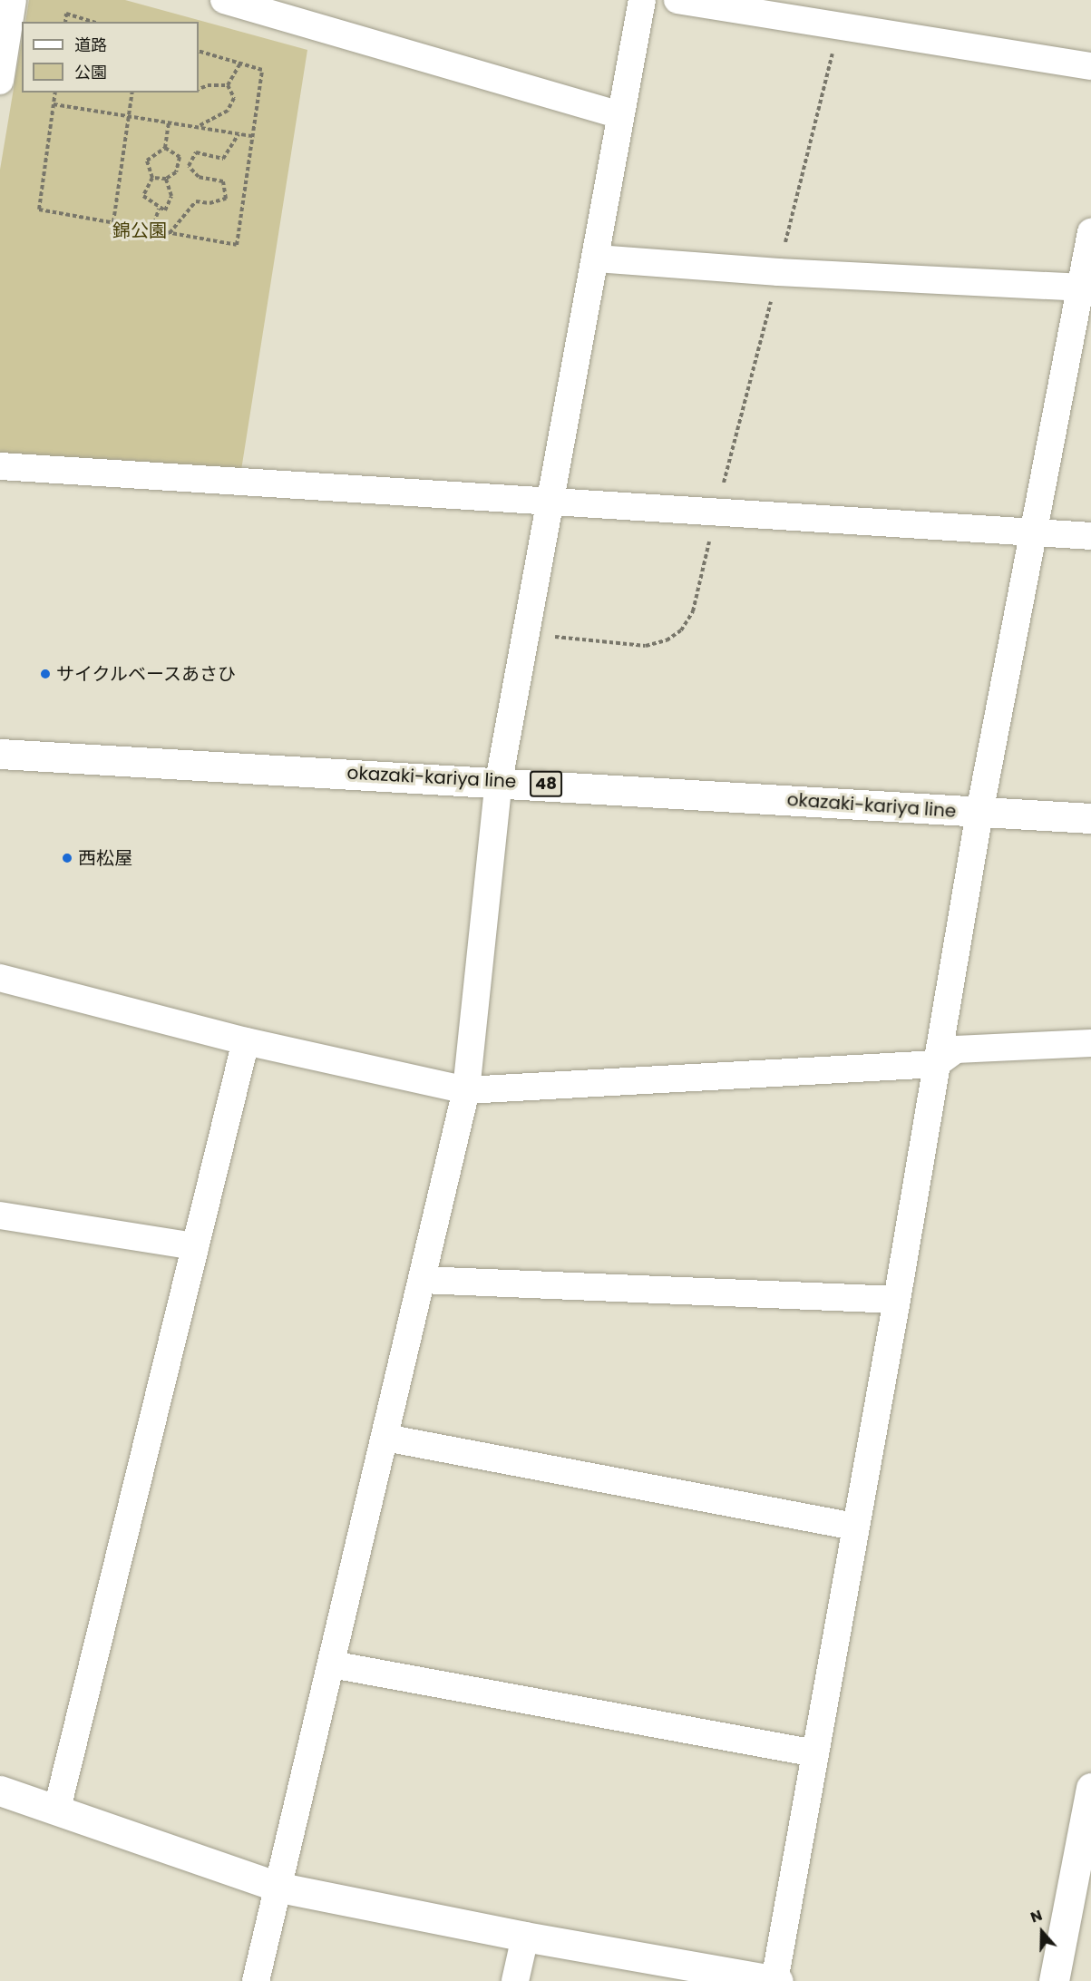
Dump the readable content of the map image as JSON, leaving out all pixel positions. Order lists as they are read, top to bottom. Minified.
{"streets":{"main road":["okazaki-kariya line","48"]},"parks":["錦公園"],"places":["サイクルベースあさひ","西松屋"],"legend":["道路","公園"],"north":"top"}
